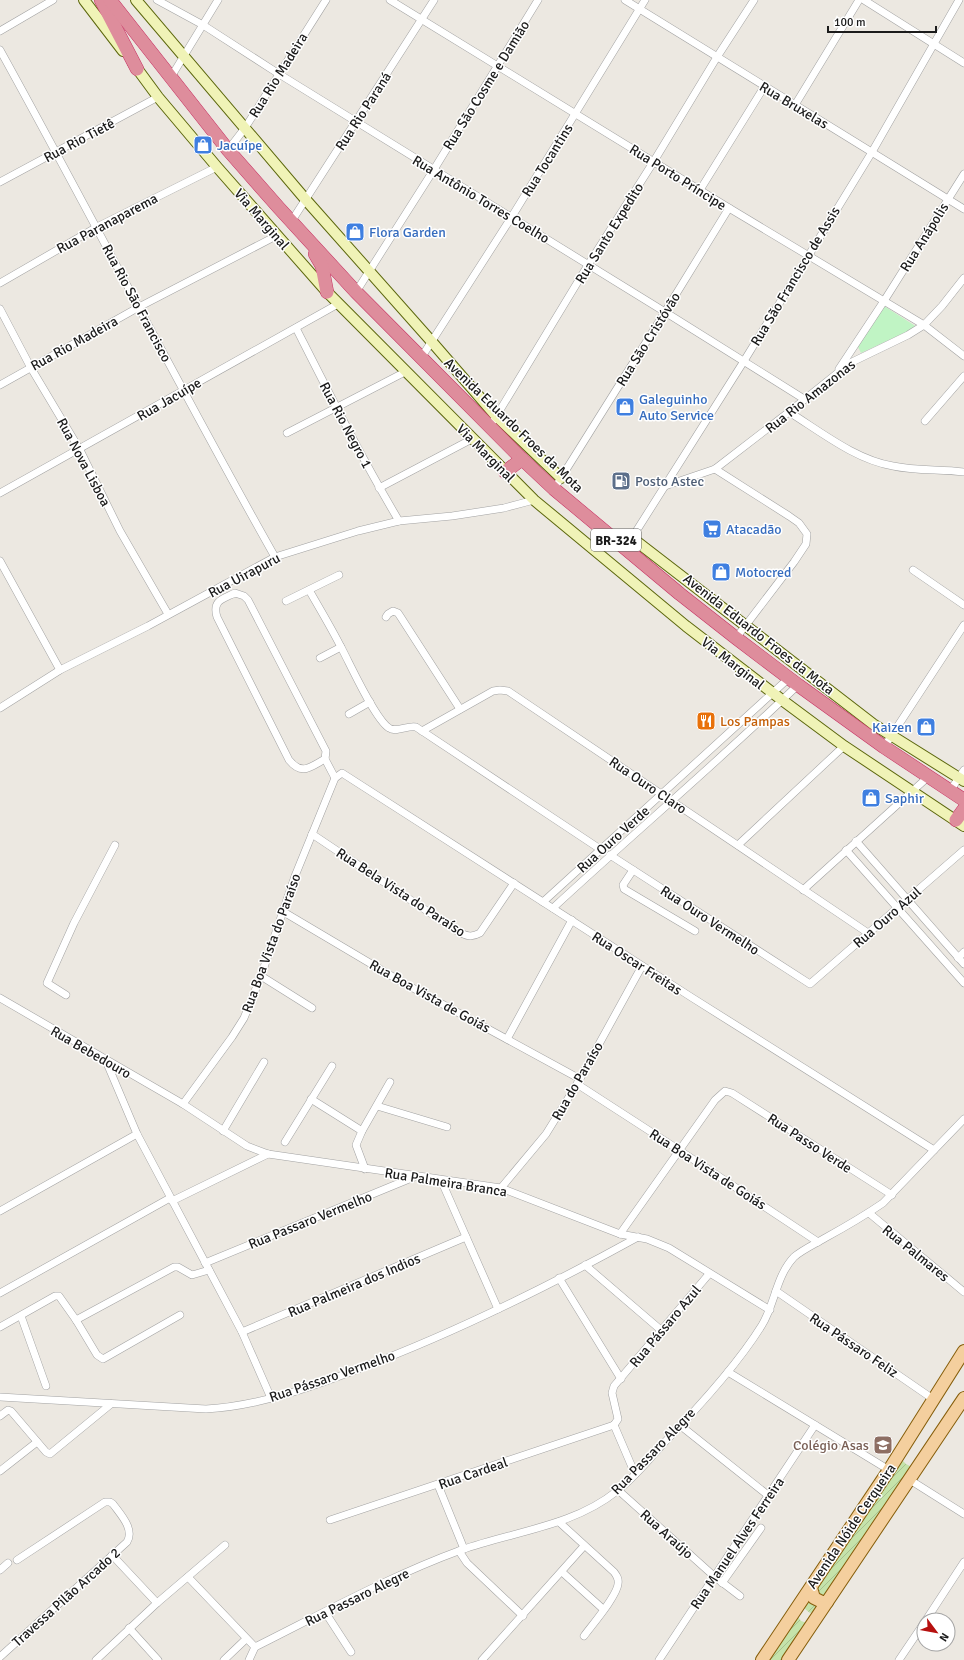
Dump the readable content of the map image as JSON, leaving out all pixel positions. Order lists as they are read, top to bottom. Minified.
{"streets":{"highway":["Avenida Eduardo Froes da Mota","BR-324"],"main road":["Avenida Nóide Cerqueira"],"street":["Rua Rio Madeira","Rua São Cosme e Damião","Rua Bruxelas","Rua Rio Paraná","Rua Rio Tietê","Rua Tocantins","Rua Porto Príncipe","Rua Antônio Torres Coelho","Via Marginal","Rua Paranaparema","Rua Santo Expedito","Rua Anápolis","Rua São Francisco de Assis","Rua Rio São Francisco","Rua São Cristóvão","Rua Rio Amazonas","Rua Jacuípe","Rua Rio Negro 1","Rua Nova Lisboa","Rua Uirapuru","Rua Ouro Claro","Rua Ouro Verde","Rua Bela Vista do Paraíso","Rua Ouro Azul","Rua Ouro Vermelho","Rua Boa Vista do Paraíso","Rua Oscar Freitas","Rua Boa Vista de Goiás","Rua Bebedouro","Rua do Paraíso","Rua Passo Verde","Rua Palmeira Branca","Rua Passaro Vermelho","Rua Palmares","Rua Palmeira dos Indios","Rua Pássaro Azul","Rua Pássaro Feliz","Rua Pássaro Vermelho","Rua Passaro Alegre","Rua Cardeal","Rua Araújo","Rua Manuel Alves Ferreira","Travessa Pilão Arcado 2"]},"crossings":[["Rua Rio Madeira","Rua Antônio Torres Coelho"],["Rua Rio Madeira","Via Marginal"],["Rua Rio Madeira","Rua Rio São Francisco"],["Rua Rio Madeira","Avenida Eduardo Froes da Mota"],["Rua Rio Madeira","Rua Nova Lisboa"],["Rua São Cosme e Damião","Rua Porto Príncipe"],["Rua São Cosme e Damião","Rua Antônio Torres Coelho"],["Rua São Cosme e Damião","Avenida Eduardo Froes da Mota"],["Rua Bruxelas","Rua Tocantins"],["Rua Bruxelas","Rua Santo Expedito"],["Rua Bruxelas","Rua Anápolis"],["Rua Bruxelas","Rua São Francisco de Assis"],["Rua Rio Paraná","Rua Porto Príncipe"],["Rua Rio Paraná","Rua Antônio Torres Coelho"],["Rua Rio Paraná","Avenida Eduardo Froes da Mota"],["Rua Rio Tietê","Via Marginal"],["Rua Rio Tietê","Rua Rio São Francisco"],["Rua Tocantins","Rua Porto Príncipe"],["Rua Tocantins","Rua Antônio Torres Coelho"],["Rua Tocantins","Avenida Eduardo Froes da Mota"],["Rua Porto Príncipe","Rua Santo Expedito"],["Rua Porto Príncipe","Rua Anápolis"],["Rua Porto Príncipe","Rua São Francisco de Assis"],["Rua Porto Príncipe","Rua São Cristóvão"],["Rua Porto Príncipe","Rua Rio Amazonas"],["Rua Antônio Torres Coelho","Rua Santo Expedito"],["Rua Antônio Torres Coelho","Rua São Francisco de Assis"],["Rua Antônio Torres Coelho","Rua São Cristóvão"],["Rua Antônio Torres Coelho","Rua Rio Amazonas"],["Via Marginal","Rua Paranaparema"],["Via Marginal","Rua Jacuípe"],["Via Marginal","Rua Uirapuru"],["Via Marginal","Rua Ouro Verde"],["Rua Paranaparema","Rua Rio São Francisco"],["Rua Santo Expedito","Avenida Eduardo Froes da Mota"],["Rua Anápolis","Rua Rio Amazonas"],["Rua São Francisco de Assis","Rua Rio Amazonas"],["Rua São Francisco de Assis","Avenida Eduardo Froes da Mota"],["Rua Rio São Francisco","Rua Jacuípe"],["Rua Rio São Francisco","Rua Uirapuru"],["Rua São Cristóvão","Avenida Eduardo Froes da Mota"],["Rua Jacuípe","Rua Rio Negro 1"],["Rua Jacuípe","Rua Nova Lisboa"],["Rua Rio Negro 1","Rua Uirapuru"],["Avenida Eduardo Froes da Mota","Rua Ouro Verde"],["Rua Nova Lisboa","Rua Uirapuru"],["Rua Ouro Claro","Rua Ouro Verde"],["Rua Ouro Claro","Rua Ouro Azul"],["Rua Ouro Verde","Rua Ouro Vermelho"],["Rua Ouro Verde","Rua Oscar Freitas"],["Rua Bela Vista do Paraíso","Rua Boa Vista do Paraíso"],["Rua Bela Vista do Paraíso","Rua Oscar Freitas"],["Rua Ouro Azul","Rua Ouro Vermelho"],["Rua Boa Vista do Paraíso","Rua Oscar Freitas"],["Rua Boa Vista do Paraíso","Rua Boa Vista de Goiás"],["Rua Boa Vista do Paraíso","Rua Bebedouro"],["Rua Boa Vista do Paraíso","Rua Palmeira Branca"],["Rua Oscar Freitas","Rua do Paraíso"],["Rua Oscar Freitas","Rua Passaro Alegre"],["Rua Boa Vista de Goiás","Rua do Paraíso"],["Rua Boa Vista de Goiás","Rua Passo Verde"],["Rua Boa Vista de Goiás","Rua Passaro Alegre"],["Rua Bebedouro","Rua Palmeira Branca"],["Rua do Paraíso","Rua Palmeira Branca"],["Rua Passo Verde","Rua Passaro Alegre"],["Rua Palmeira Branca","Rua Passaro Vermelho"],["Rua Palmeira Branca","Rua Pássaro Azul"],["Rua Palmeira Branca","Rua Pássaro Vermelho"],["Rua Palmeira Branca","Rua Passaro Alegre"],["Rua Palmares","Rua Passaro Alegre"],["Rua Pássaro Azul","Rua Cardeal"],["Rua Pássaro Feliz","Rua Passaro Alegre"],["Rua Pássaro Feliz","Avenida Nóide Cerqueira"],["Rua Passaro Alegre","Rua Araújo"],["Rua Araújo","Rua Manuel Alves Ferreira"]],"places":{"shop":["Jacuípe","Flora Garden","Galeguinho Auto Service","Motocred","Kaizen","Saphir"],"fuel station":["Posto Astec"],"supermarket":["Atacadão"],"restaurant":["Los Pampas"],"school or university":["Colégio Asas"]},"scale_bar":"100 m","north":"bottom right"}
